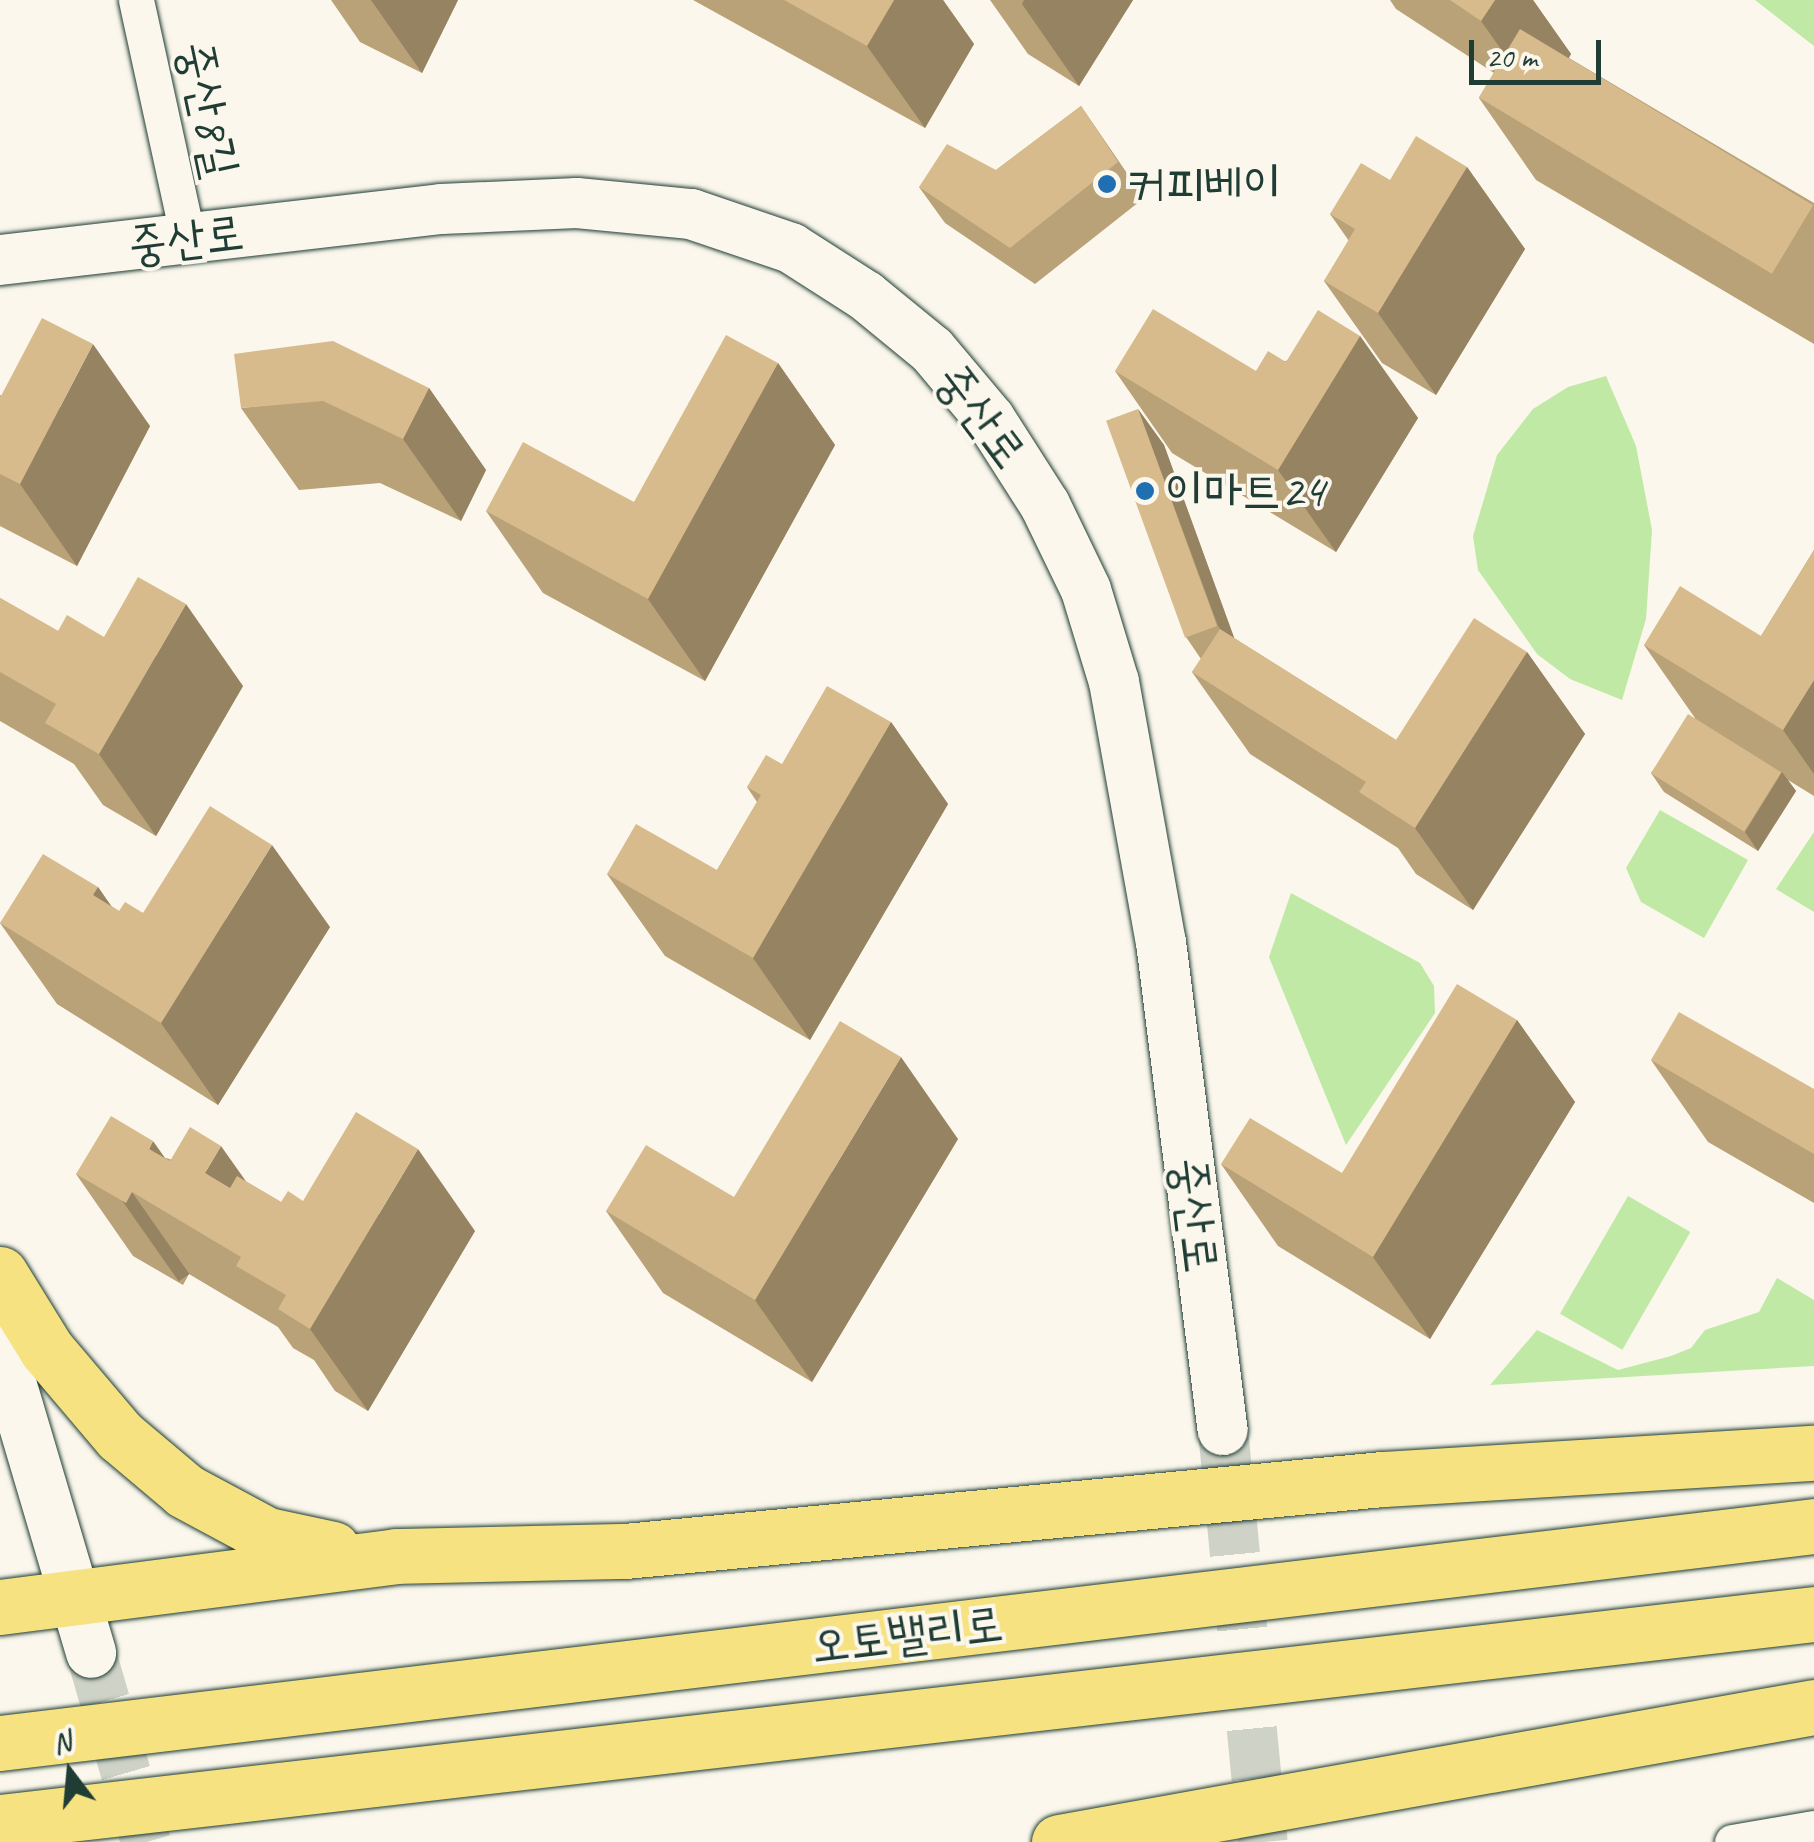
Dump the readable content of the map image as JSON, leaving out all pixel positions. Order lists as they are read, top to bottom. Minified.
{"streets":{"highway":["오토밸리로"],"street":["중산8길","중산로"]},"crossings":[["중산8길","중산로"]],"places":["커피베이","이마트24"],"scale_bar":"20 m","north":"top"}
